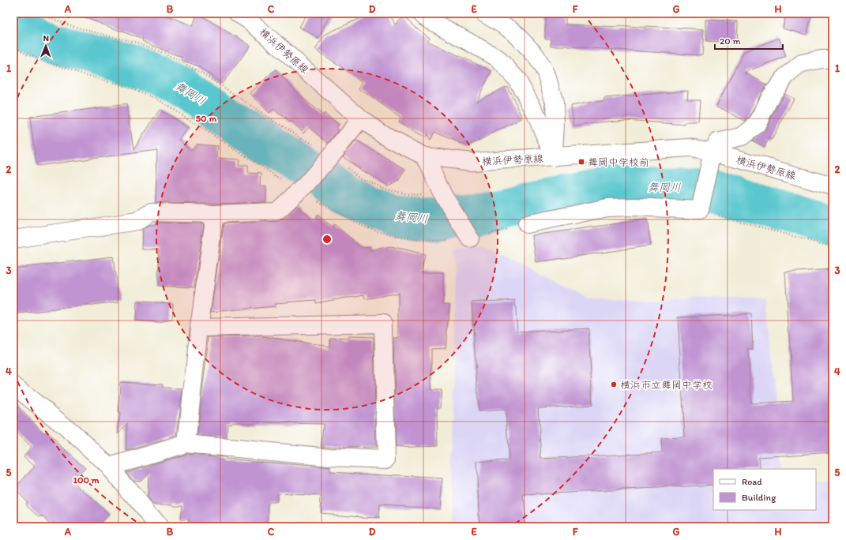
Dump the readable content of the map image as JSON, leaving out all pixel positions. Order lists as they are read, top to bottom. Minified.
{"streets":{"street":["横浜伊勢原線"]},"water":["舞岡川"],"places":{"transit":["舞岡中学校前"],"other":["横浜市立舞岡中学校"]},"legend":["Road","Building"],"scale_bar":"20 m","north":"top","grid":{"columns":["A","B","C","D","E","F","G","H"],"rows":["1","2","3","4","5"]},"rings":["50 m","100 m"]}
